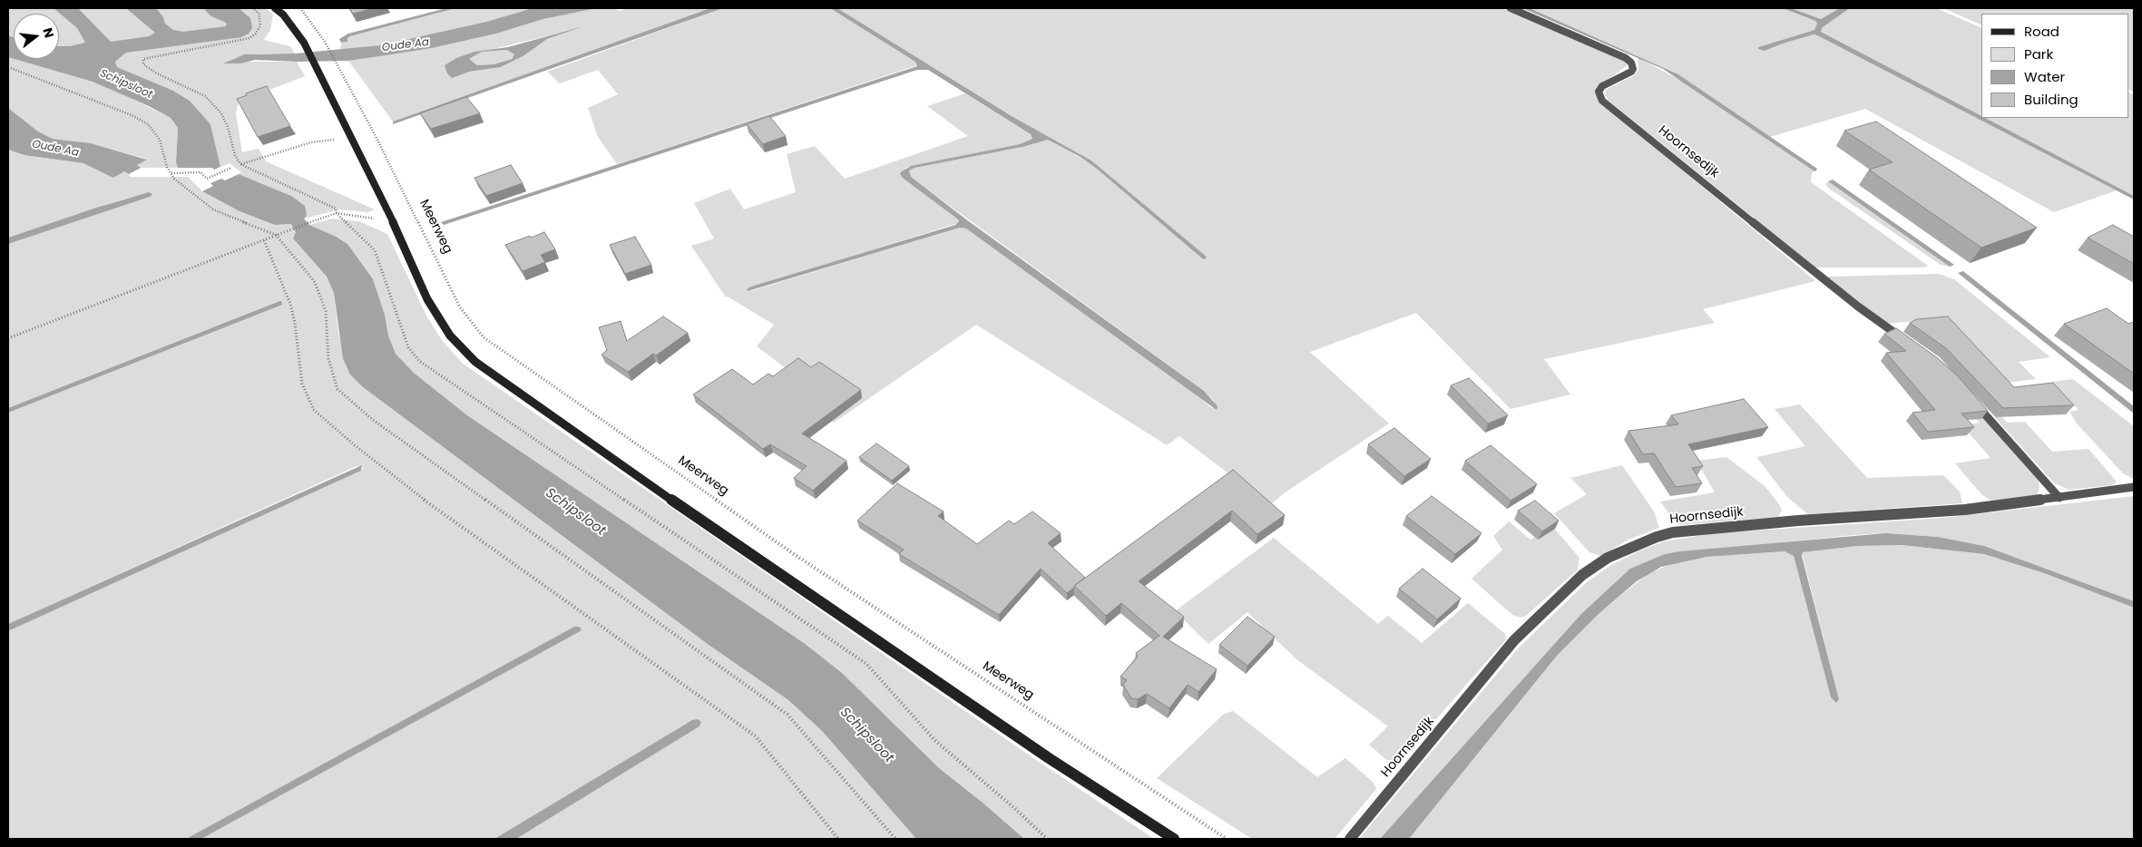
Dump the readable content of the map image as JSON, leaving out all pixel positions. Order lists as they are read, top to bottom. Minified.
{"streets":{"street":["Hoornsedijk"],"path":["Meerweg"]},"water":["Oude Aa","Schipsloot"],"legend":["Road","Park","Water","Building"],"north":"right"}
